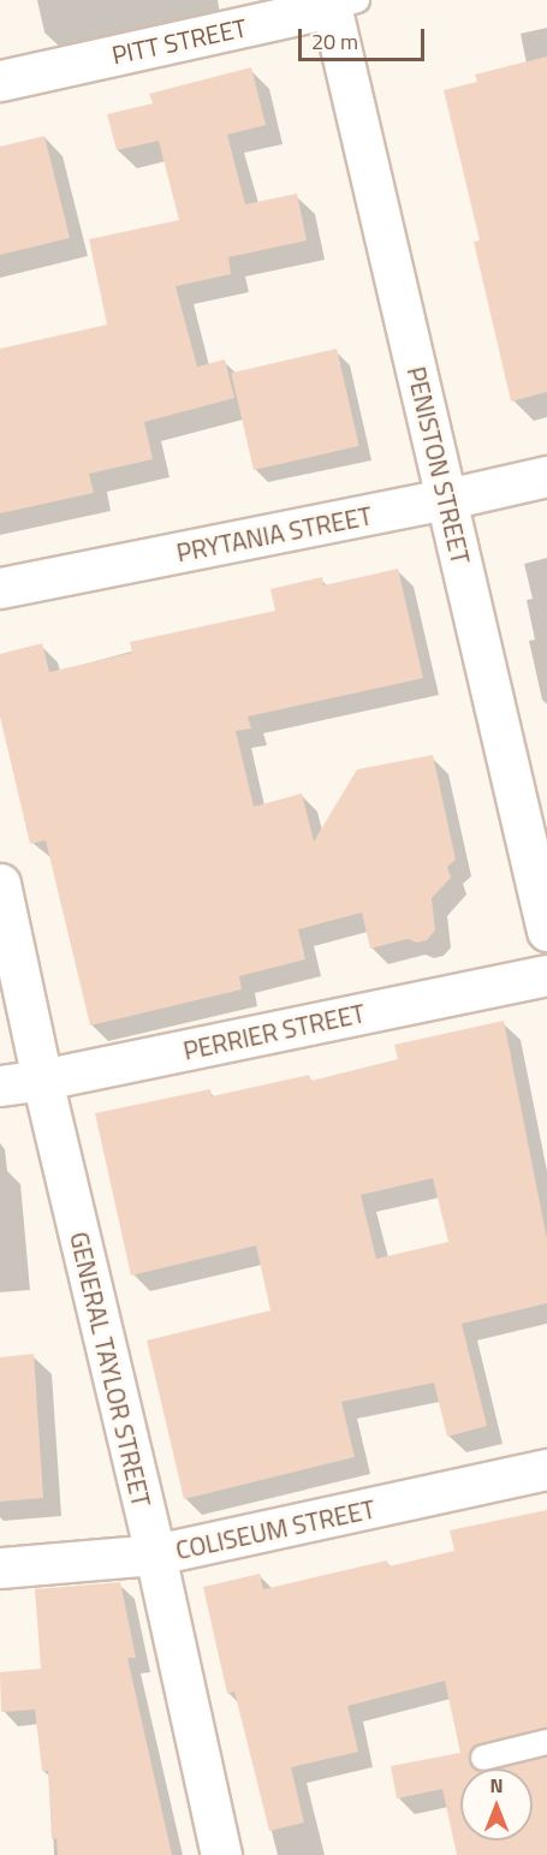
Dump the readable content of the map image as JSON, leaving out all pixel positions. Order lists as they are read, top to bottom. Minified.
{"streets":{"street":["PITT STREET","PENISTON STREET","PRYTANIA STREET","PERRIER STREET","GENERAL TAYLOR STREET","COLISEUM STREET"]},"crossings":[["PITT STREET","PENISTON STREET"],["PENISTON STREET","PRYTANIA STREET"],["PERRIER STREET","GENERAL TAYLOR STREET"],["GENERAL TAYLOR STREET","COLISEUM STREET"]],"scale_bar":"20 m","north":"top"}
